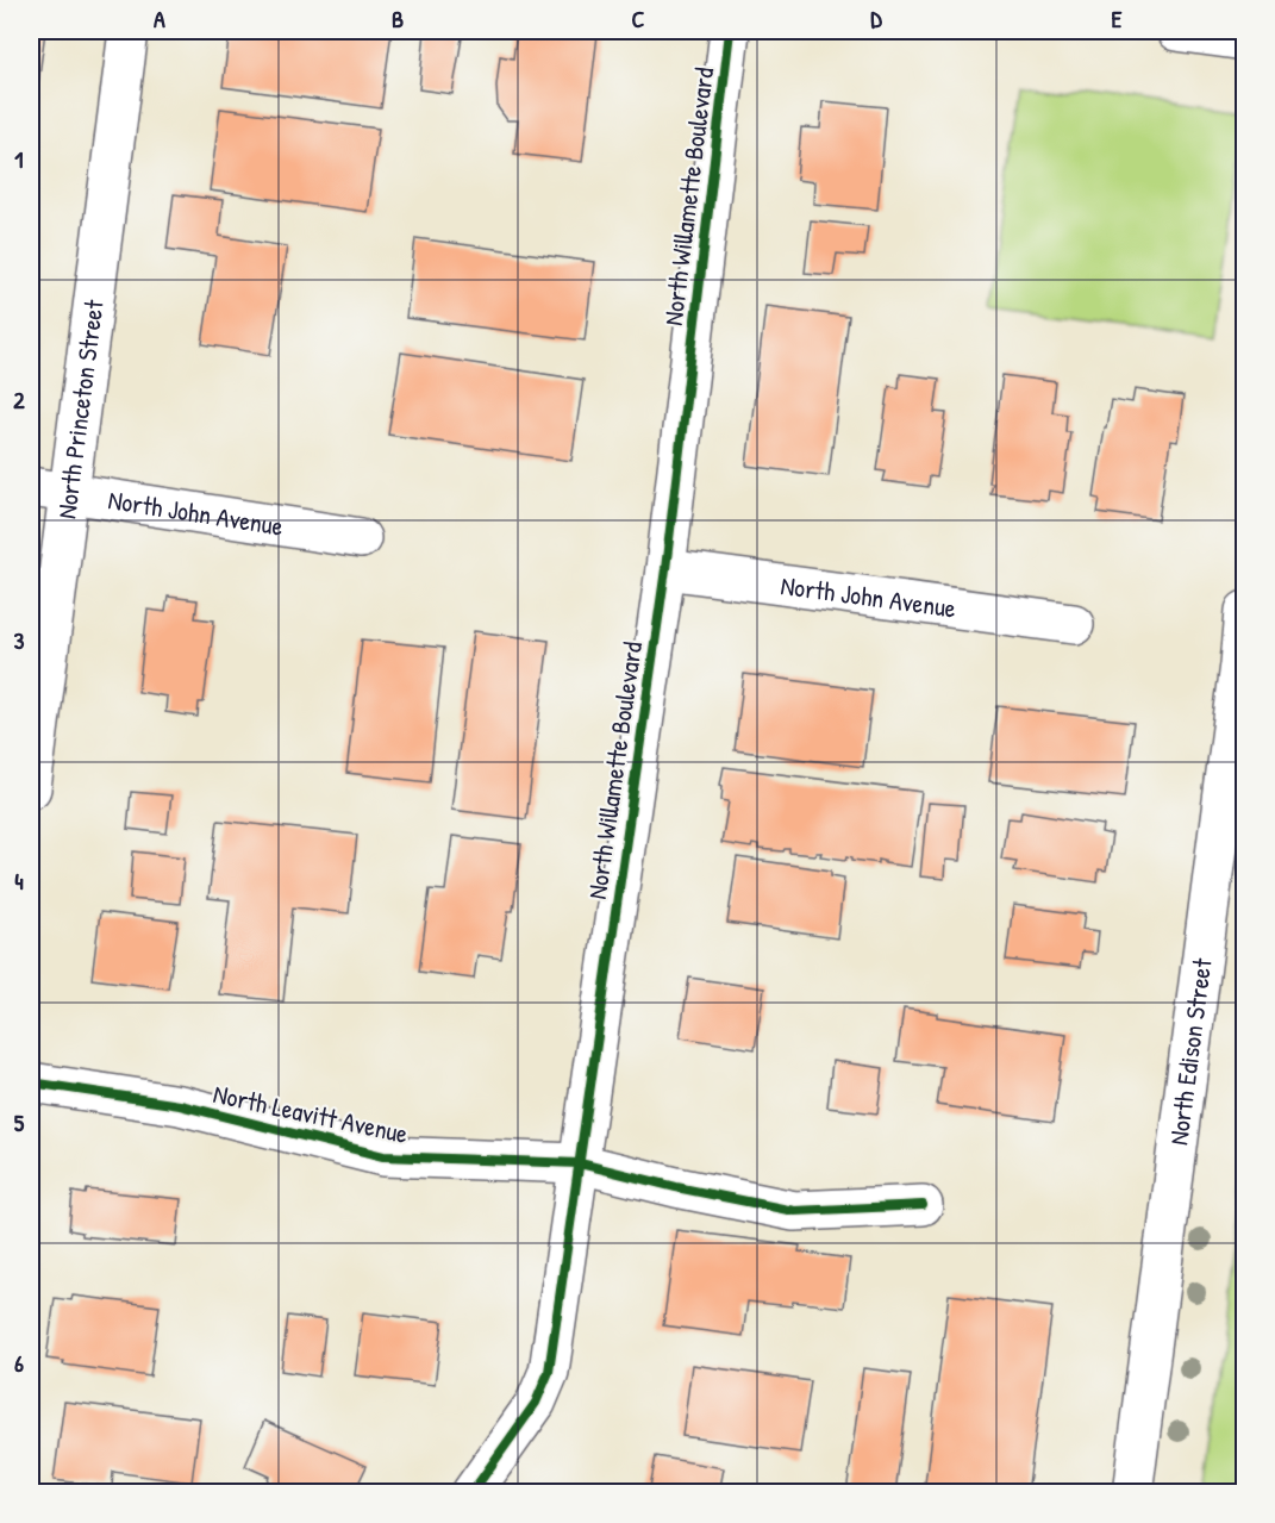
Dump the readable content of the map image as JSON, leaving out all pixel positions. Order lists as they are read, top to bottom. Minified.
{"streets":{"street":["North Willamette Boulevard","North Princeton Street","North John Avenue","North Edison Street","North Leavitt Avenue"]},"crossings":[["North Willamette Boulevard","North John Avenue"],["North Willamette Boulevard","North Leavitt Avenue"],["North Princeton Street","North John Avenue"]],"grid":{"columns":["A","B","C","D","E"],"rows":["1","2","3","4","5","6"]}}
